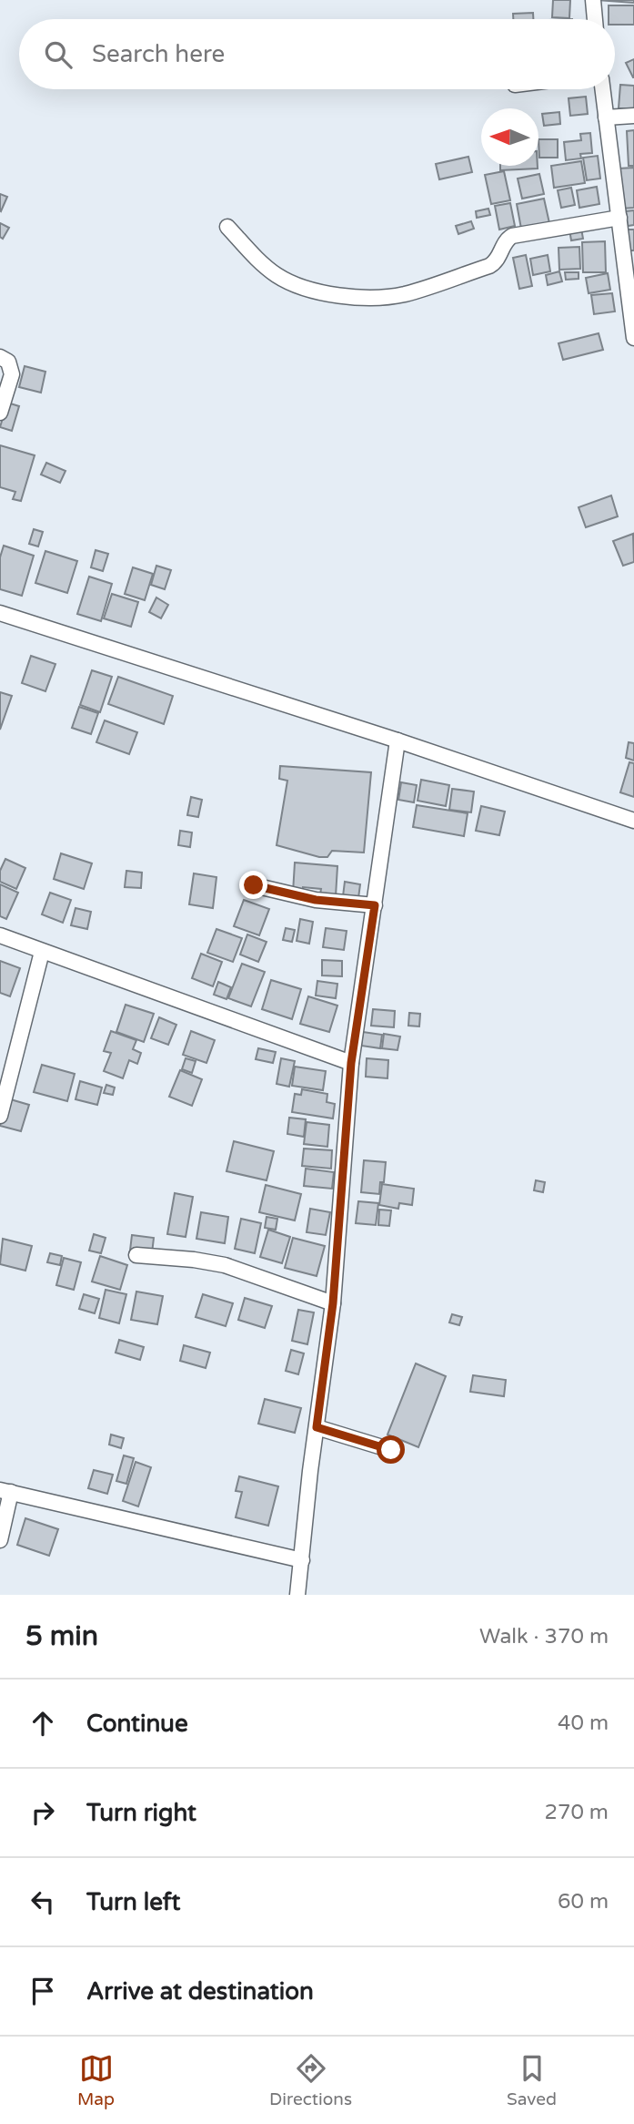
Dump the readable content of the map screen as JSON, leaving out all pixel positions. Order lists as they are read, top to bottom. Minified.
{"north":"left","page":{"search":"Search here","heading":["5 min","Walk · 370 m"],"list":[["Continue","40 m"],["Turn right","270 m"],["Turn left","60 m"],"Arrive at destination"],"nav":["Map","Directions","Saved"]}}
